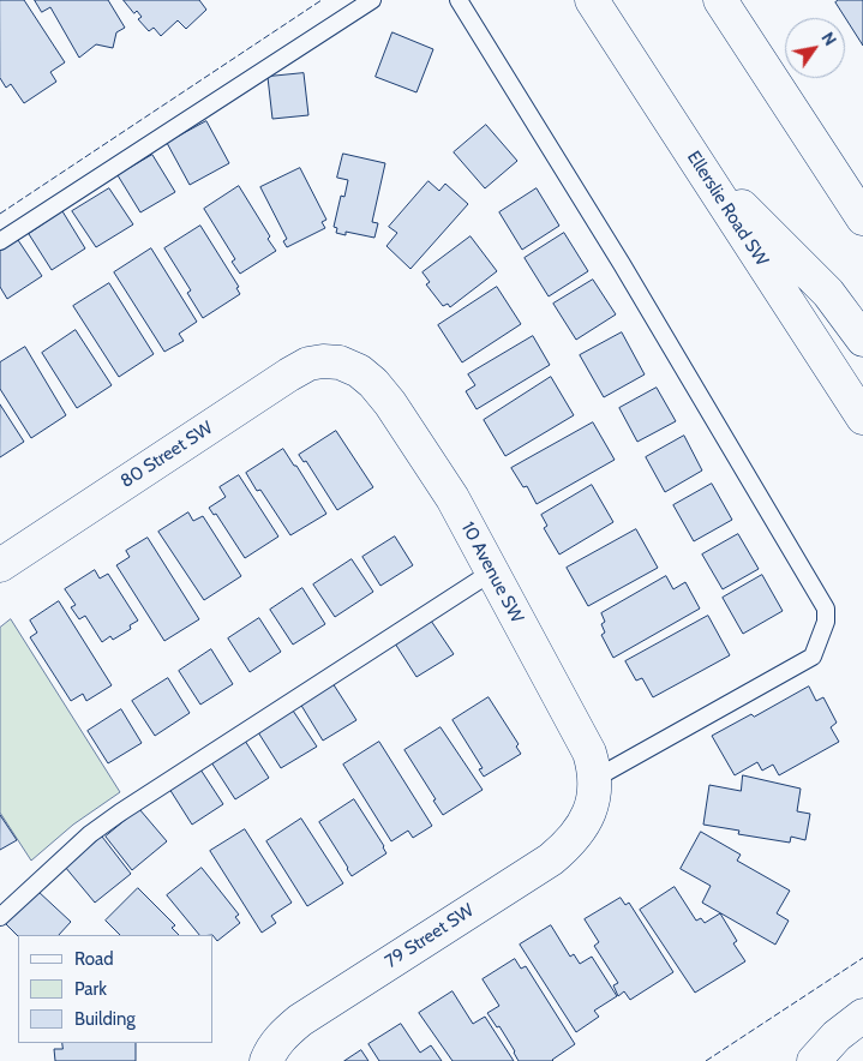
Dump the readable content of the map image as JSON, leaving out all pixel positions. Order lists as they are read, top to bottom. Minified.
{"streets":{"street":["Ellerslie Road SW","80 Street SW","10 Avenue SW","79 Street SW"]},"crossings":[["80 Street SW","10 Avenue SW"],["10 Avenue SW","79 Street SW"]],"legend":["Road","Park","Building"],"north":"top right"}
